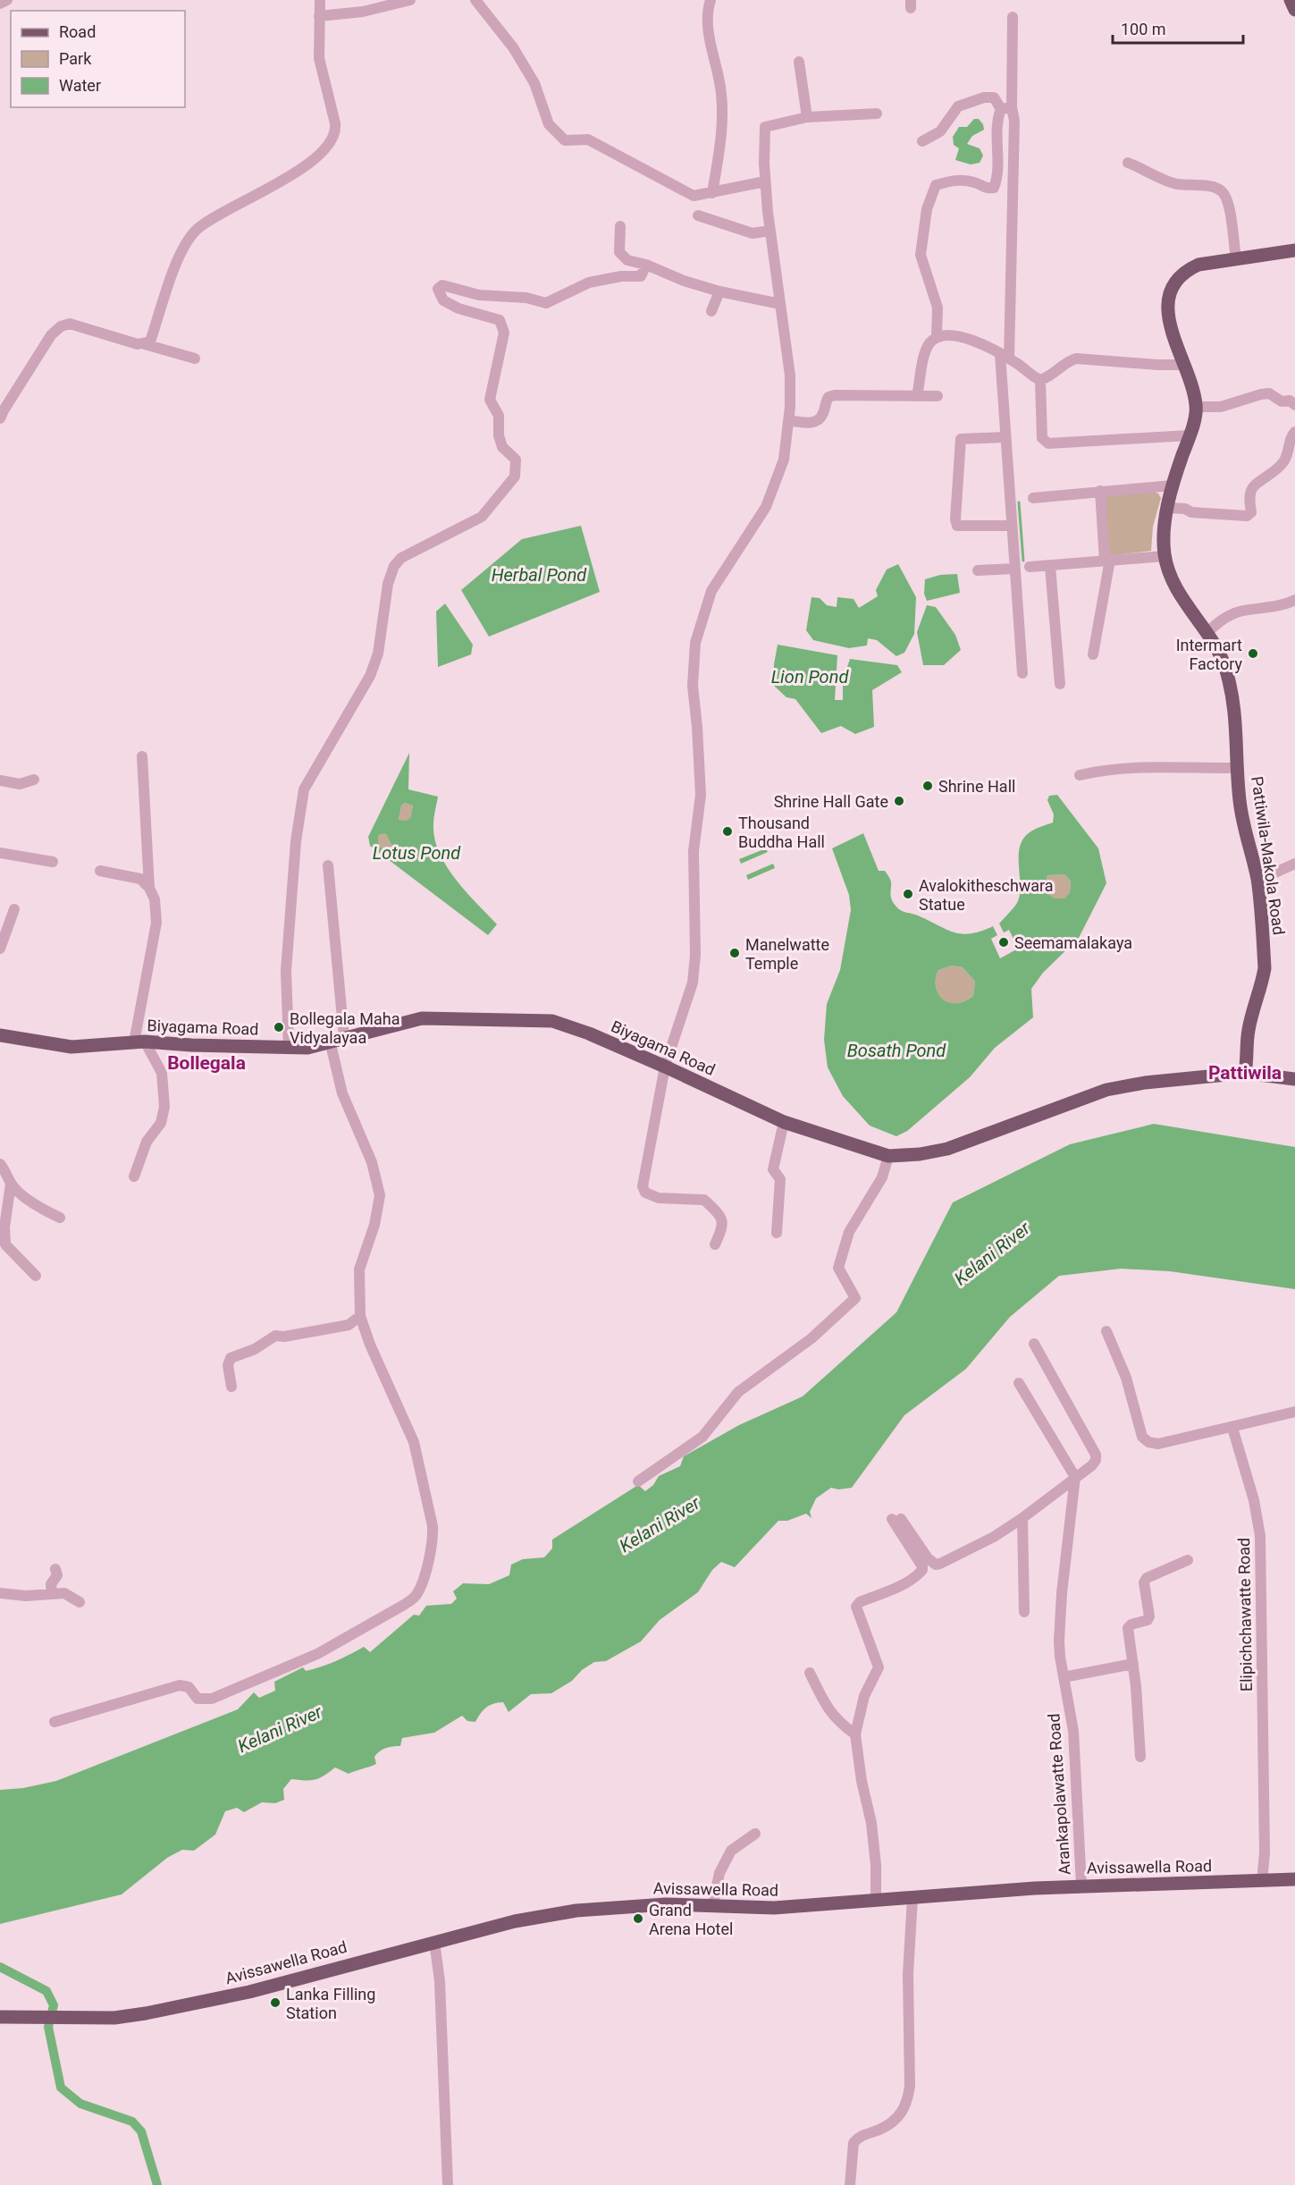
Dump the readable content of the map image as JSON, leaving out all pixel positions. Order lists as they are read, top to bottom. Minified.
{"streets":{"main road":["Pattiwila-Makola Road","Biyagama Road","Avissawella Road"],"street":["Elipichchawatte Road","Arankapolawatte Road"]},"crossings":[["Pattiwila-Makola Road","Biyagama Road"],["Elipichchawatte Road","Avissawella Road"],["Arankapolawatte Road","Avissawella Road"]],"districts":["Bollegala","Pattiwila"],"water":["Herbal Pond","Lion Pond","Lotus Pond","Bosath Pond","Kelani River"],"places":["Intermart Factory","Shrine Hall","Shrine Hall Gate","Thousand Buddha Hall","Avalokitheschwara Statue","Seemamalakaya","Manelwatte Temple","Bollegala Maha Vidyalayaa","Grand Arena Hotel","Lanka Filling Station"],"legend":["Road","Park","Water"],"scale_bar":"100 m"}
